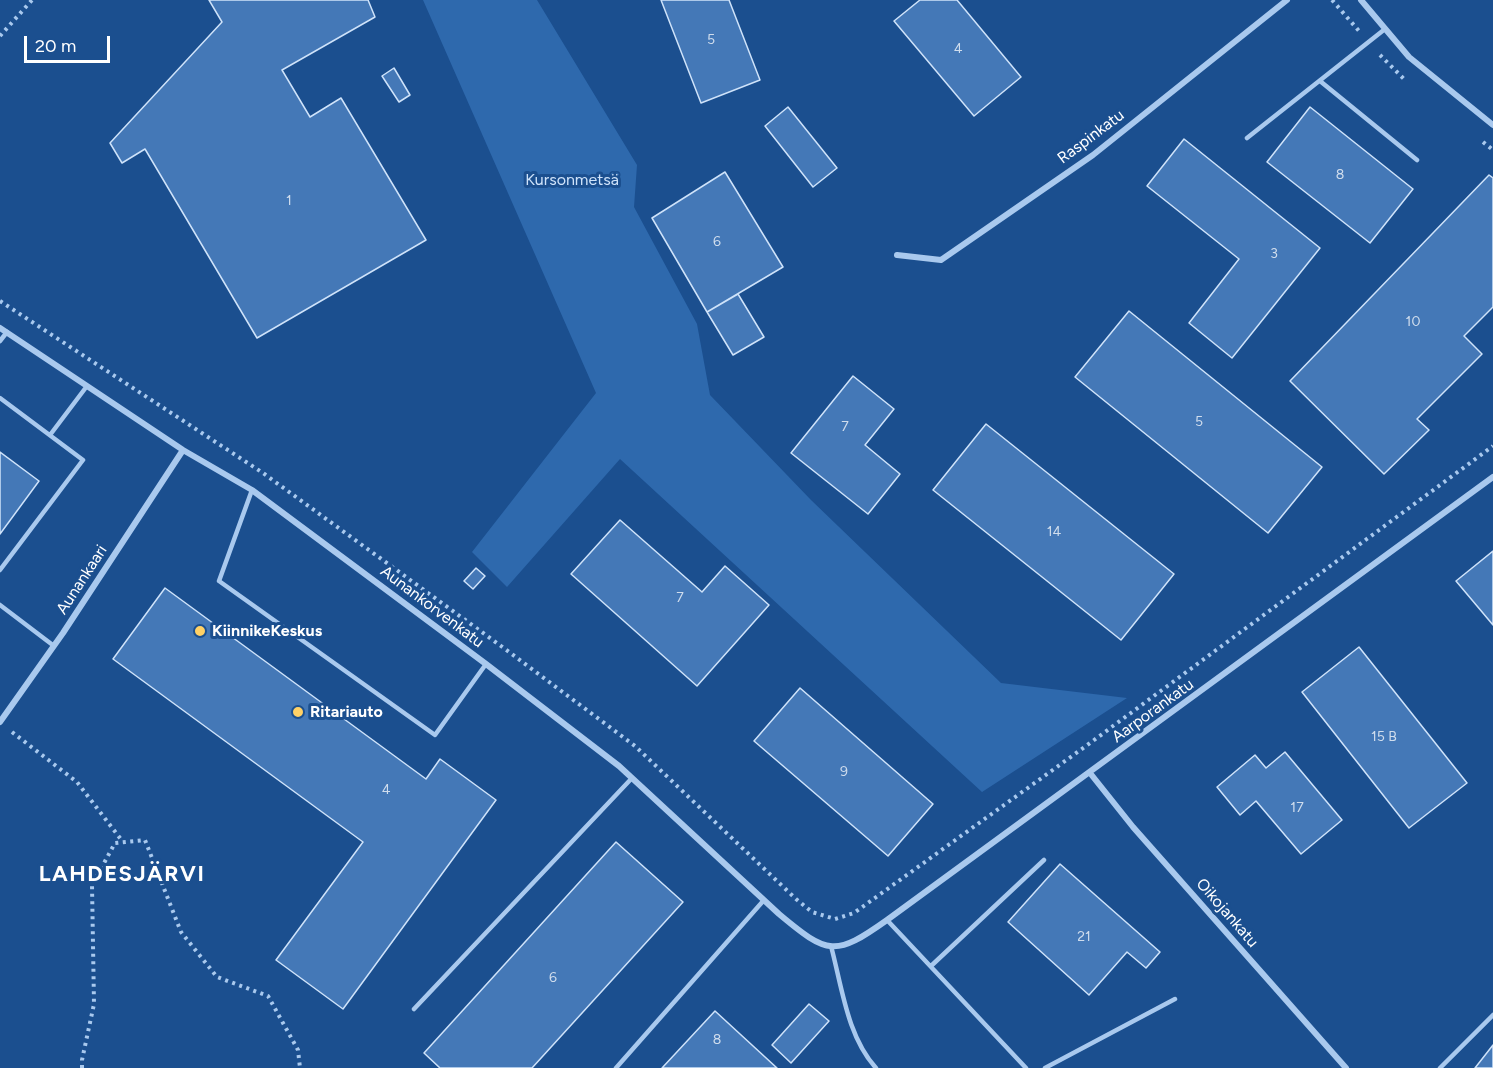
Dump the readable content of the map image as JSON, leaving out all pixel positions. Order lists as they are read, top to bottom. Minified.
{"streets":{"street":["Raspinkatu","Aunankaari","Aunankorvenkatu","Aarporankatu","Oikojankatu"]},"crossings":[["Aunankaari","Aunankorvenkatu"],["Aunankorvenkatu","Aarporankatu"],["Aarporankatu","Oikojankatu"]],"districts":["LAHDESJÄRVI"],"parks":["Kursonmetsä"],"places":["KiinnikeKeskus","Ritariauto"],"house_numbers":["5","4","8","1","6","3","10","5","7","14","7","15 B","9","4","17","21","6","8"],"scale_bar":"20 m"}
